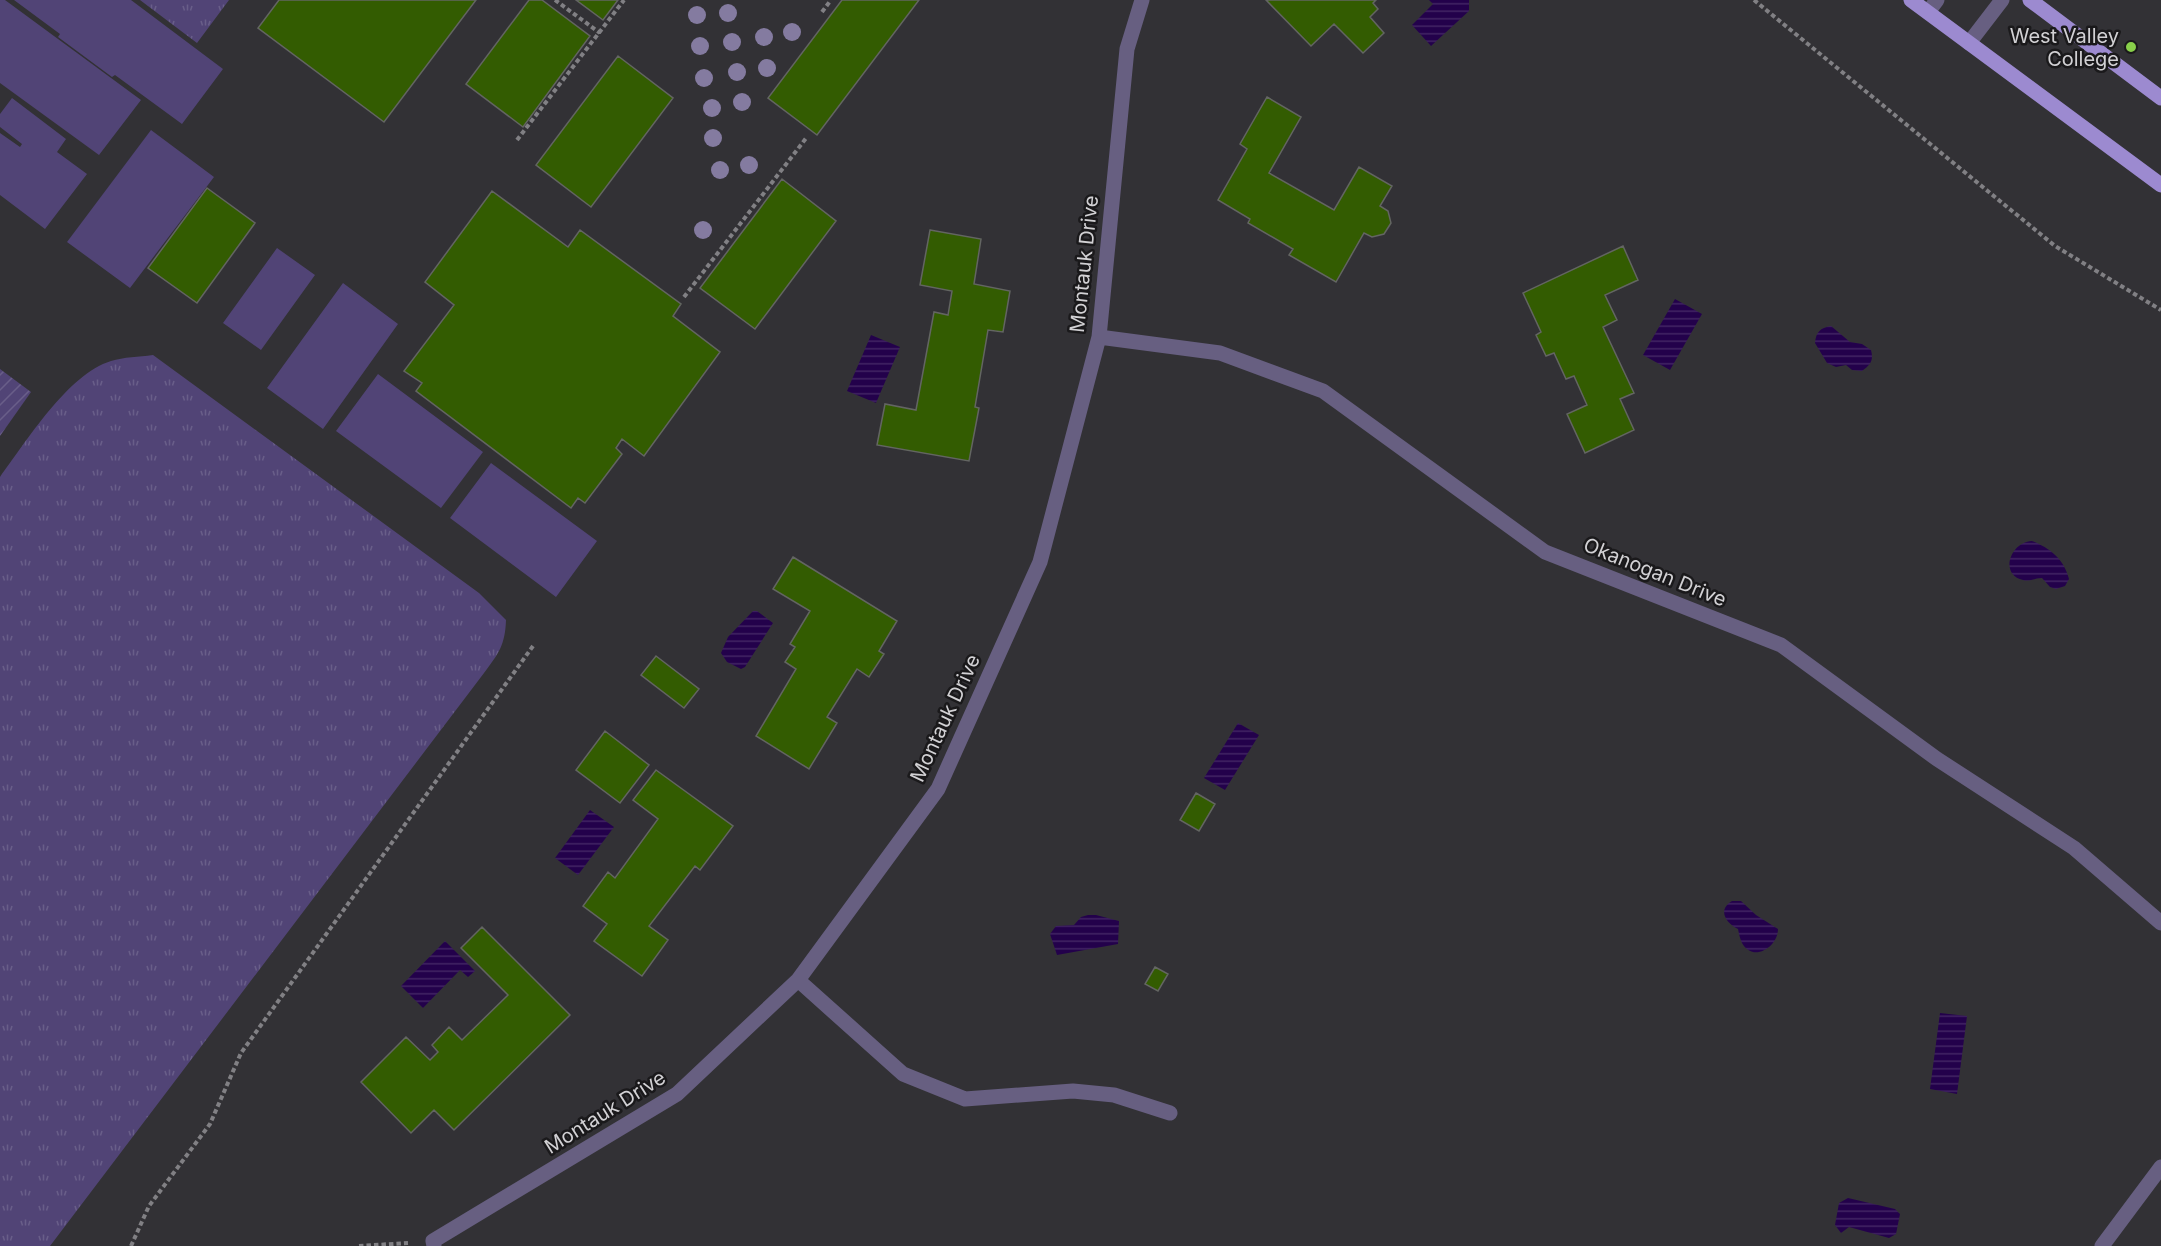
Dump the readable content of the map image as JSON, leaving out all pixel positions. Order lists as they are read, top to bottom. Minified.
{"streets":{"street":["Montauk Drive","Okanogan Drive"]},"crossings":[["Montauk Drive","Okanogan Drive"]],"places":["West Valley College"]}
